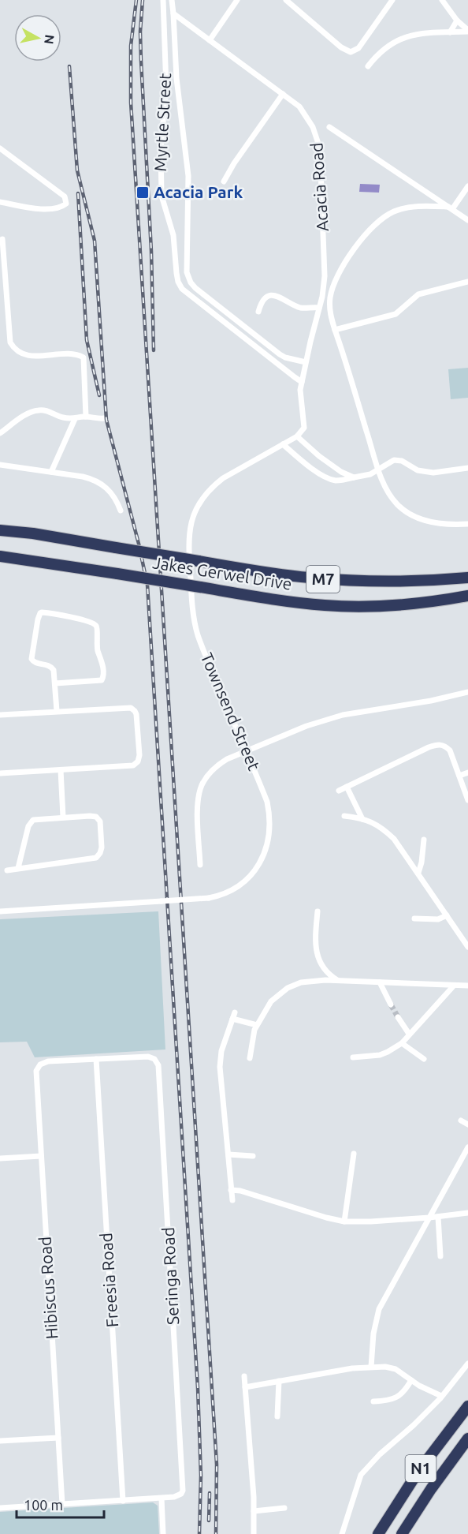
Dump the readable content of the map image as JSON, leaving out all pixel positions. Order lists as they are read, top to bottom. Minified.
{"streets":{"highway":["Jakes Gerwel Drive","M7","N1"],"street":["Myrtle Street","Acacia Road","Townsend Street","Seringa Road","Freesia Road","Hibiscus Road"]},"crossings":[["Myrtle Street","Acacia Road"],["Acacia Road","Townsend Street"],["Seringa Road","Freesia Road"],["Seringa Road","Hibiscus Road"],["Freesia Road","Hibiscus Road"]],"places":{"transit":["Acacia Park"]},"scale_bar":"100 m","north":"right"}
